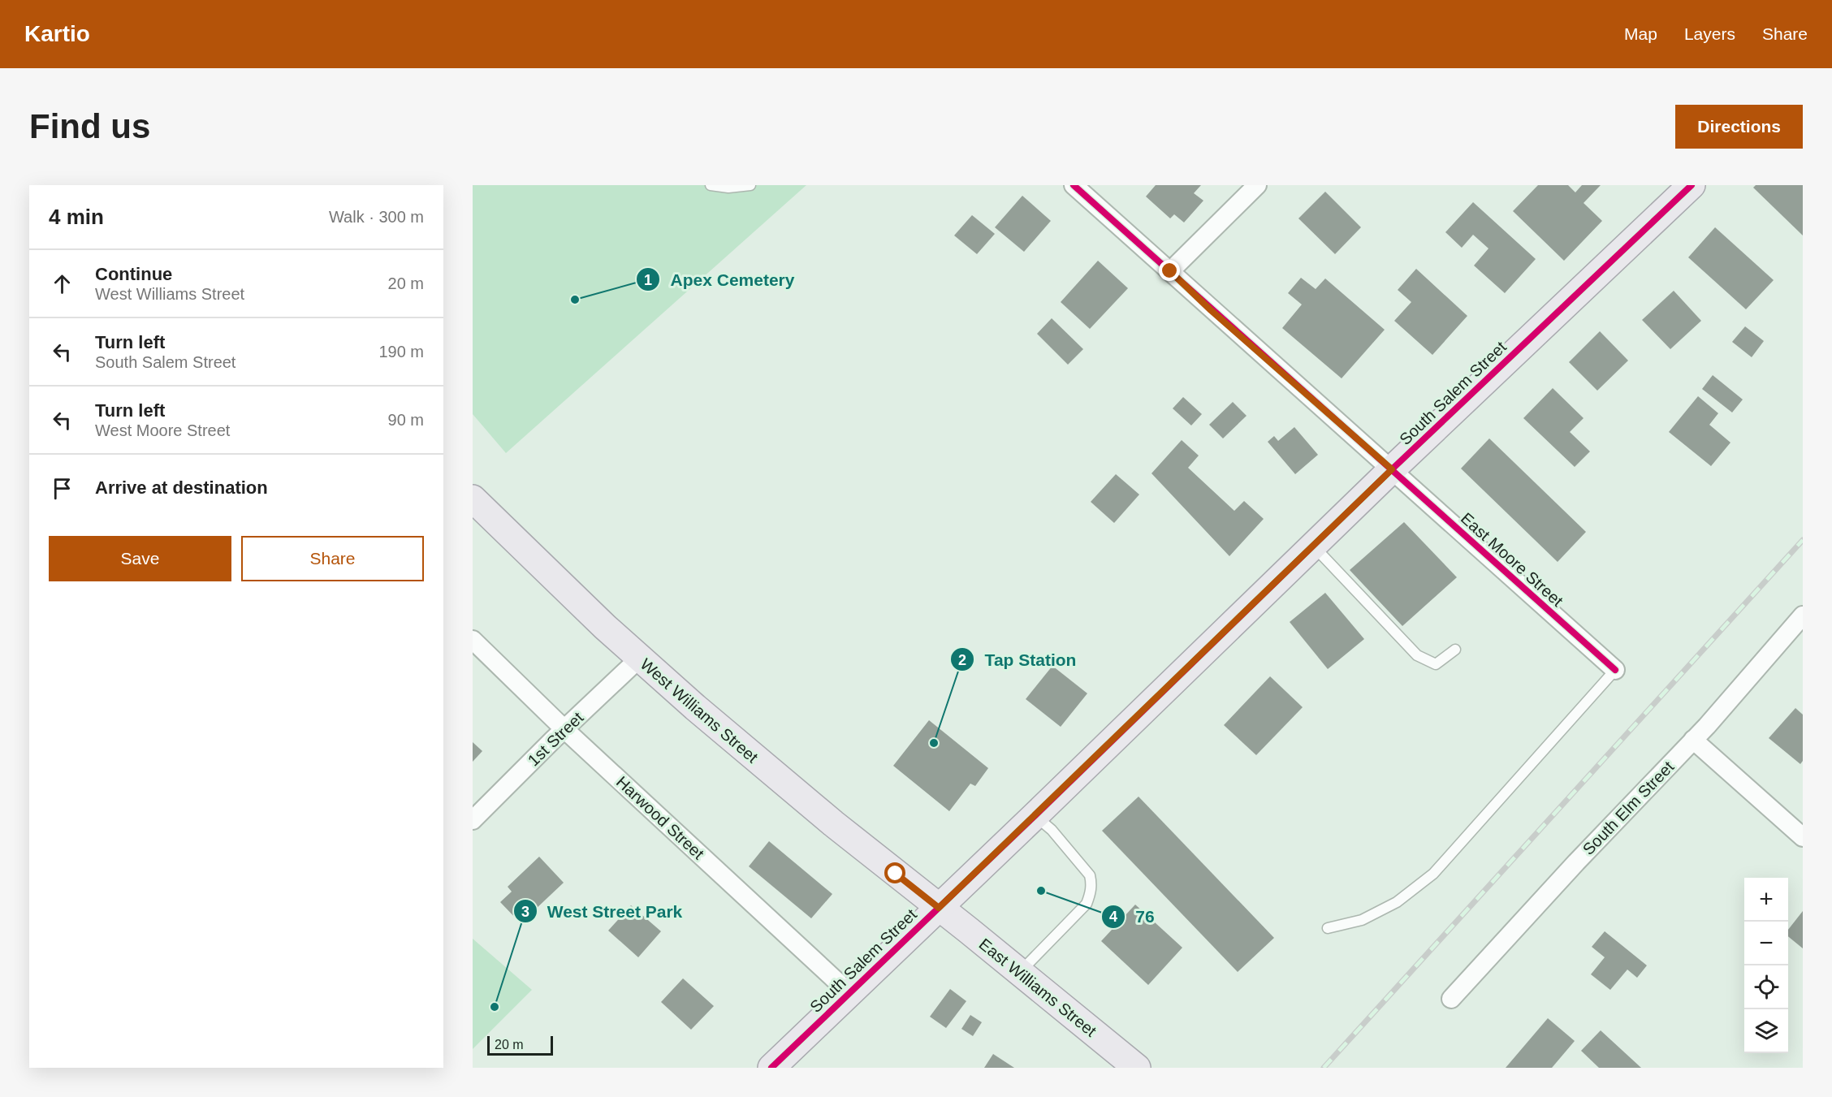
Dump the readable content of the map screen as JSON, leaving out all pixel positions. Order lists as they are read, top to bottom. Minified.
{"streets":{"main road":["South Salem Street","West Williams Street","East Williams Street"],"street":["East Moore Street","1st Street","South Elm Street","Harwood Street"]},"crossings":[["South Salem Street","East Moore Street"],["South Salem Street","West Williams Street"],["South Salem Street","Harwood Street"],["South Salem Street","East Williams Street"],["West Williams Street","1st Street"],["West Williams Street","East Williams Street"],["1st Street","Harwood Street"]],"places":["Apex Cemetery","Tap Station","76","West Street Park"],"scale_bar":"20 m","page":{"header":"Kartio","nav":["Map","Layers","Share"],"buttons":["Directions",["Save","Share"]],"title":"Find us","heading":["4 min","Walk · 300 m"],"list":[["Continue","West Williams Street","20 m"],["Turn left","South Salem Street","190 m"],["Turn left","West Moore Street","90 m"],"Arrive at destination"],"map_buttons":["+","−"],"scale":"20 m"}}
